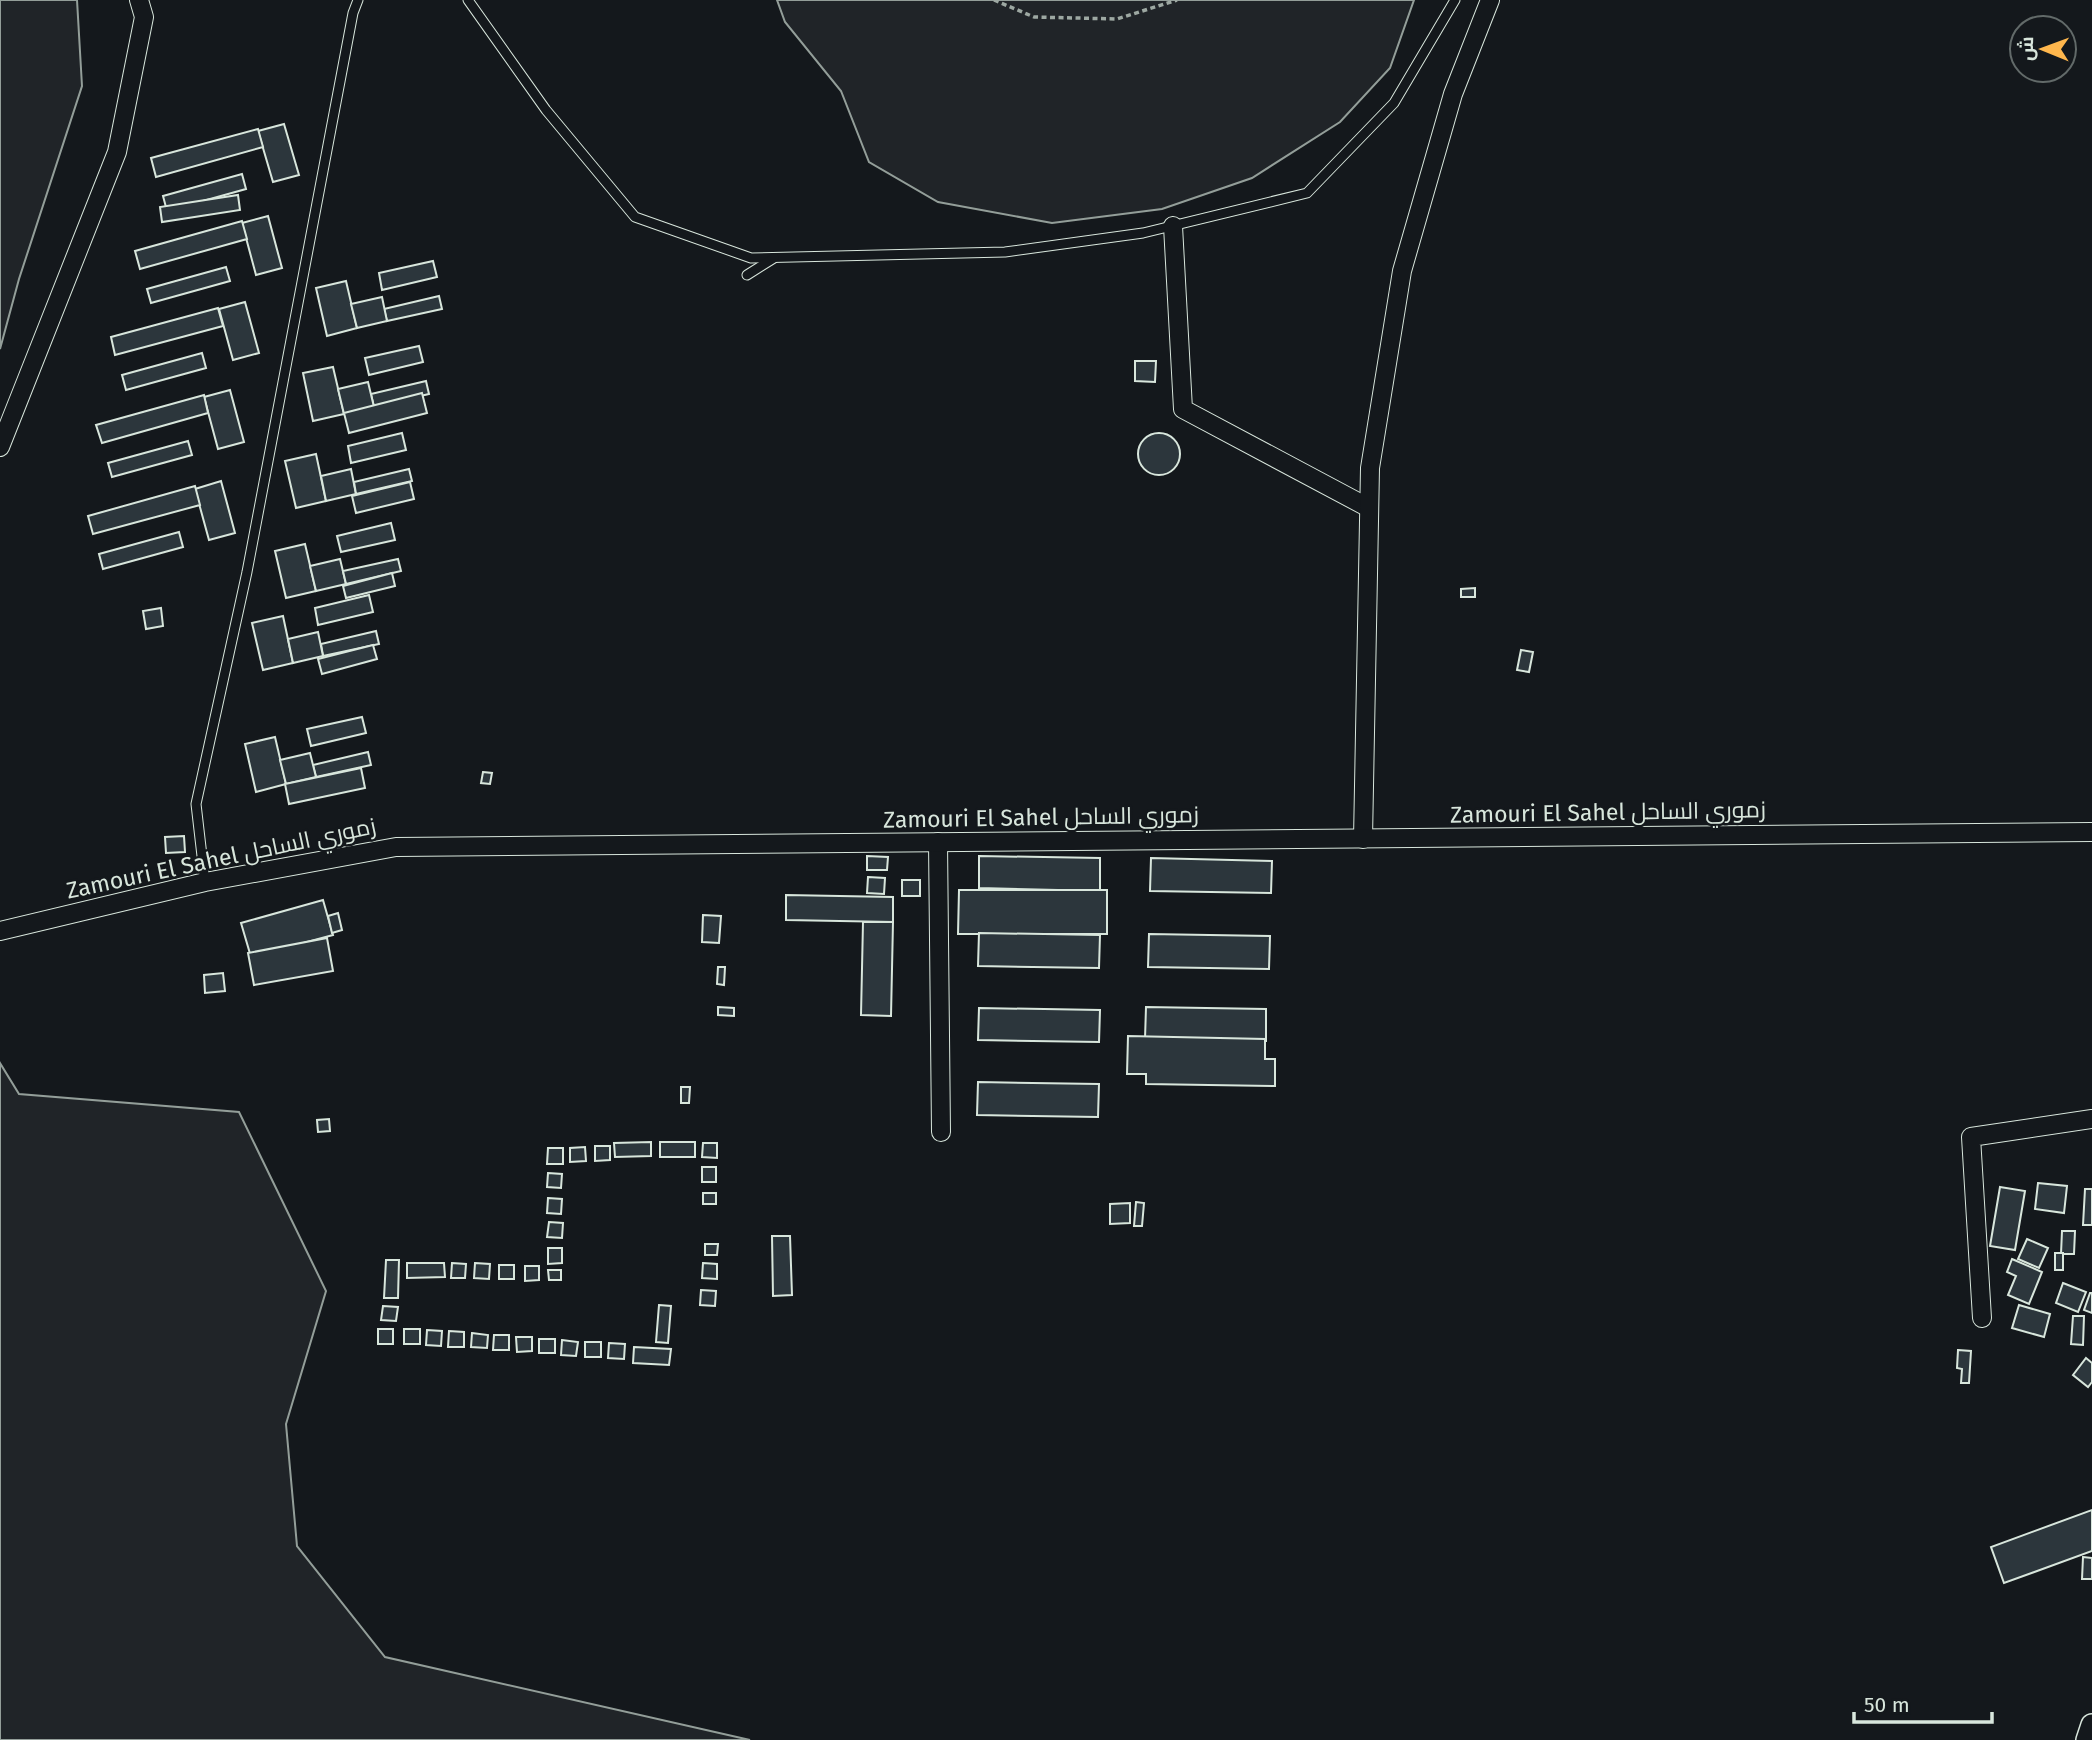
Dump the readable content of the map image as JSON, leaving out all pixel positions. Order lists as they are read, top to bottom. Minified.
{"streets":{"street":["Zamouri El Sahel زموري الساحل"]},"scale_bar":"50 m","north":"left"}
